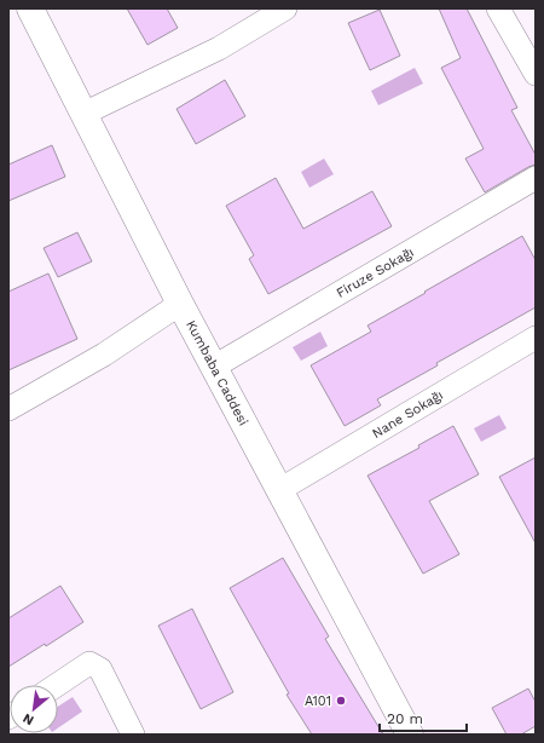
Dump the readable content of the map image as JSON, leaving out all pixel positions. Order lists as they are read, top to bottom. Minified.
{"streets":{"street":["Firuze Sokağı","Kumbaba Caddesi","Nane Sokağı"]},"crossings":[["Firuze Sokağı","Kumbaba Caddesi"],["Kumbaba Caddesi","Nane Sokağı"]],"places":["A101"],"scale_bar":"20 m","north":"bottom left"}
